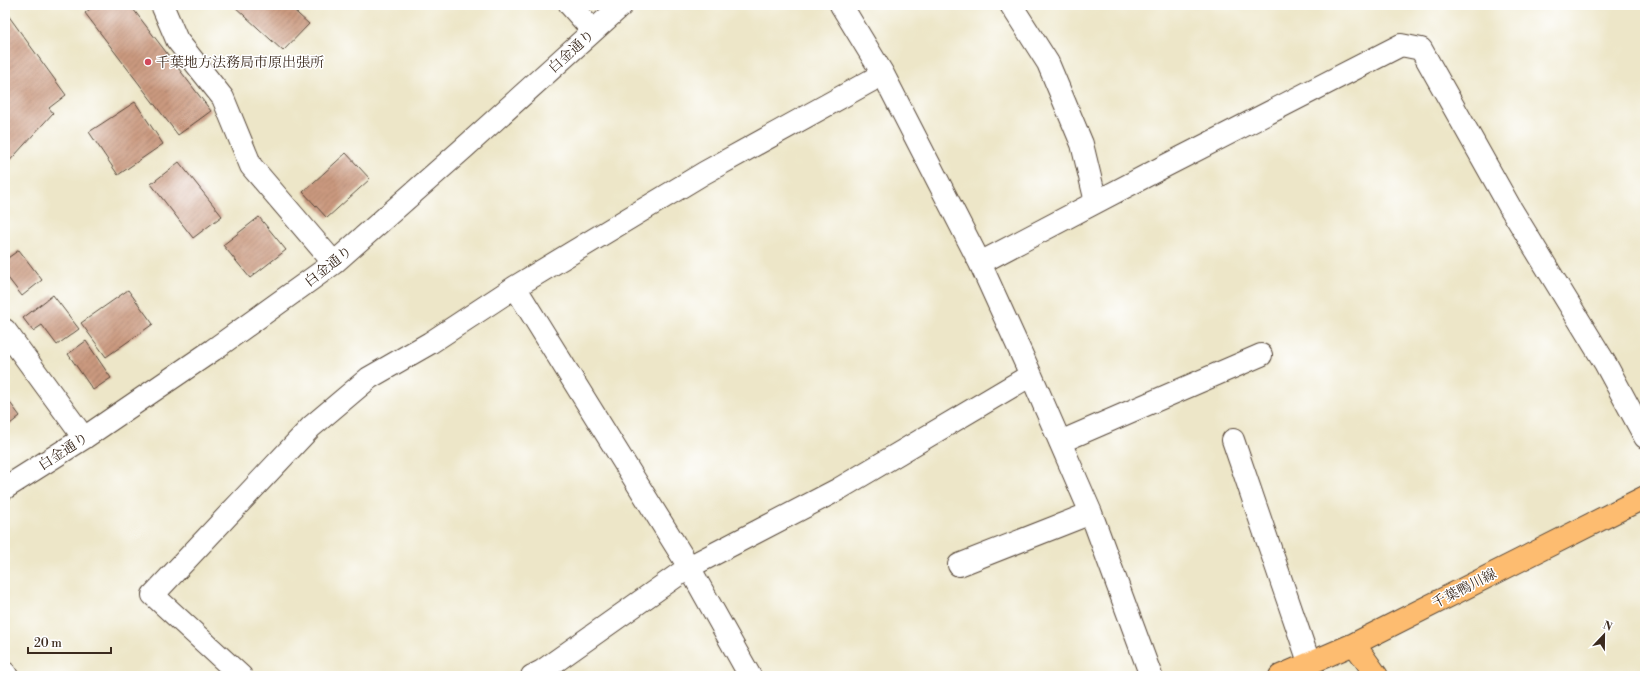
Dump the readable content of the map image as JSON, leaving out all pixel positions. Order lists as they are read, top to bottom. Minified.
{"streets":{"main road":["千葉鴨川線"],"street":["白金通り"]},"places":["千葉地方法務局市原出張所"],"scale_bar":"20 m","north":"top"}
